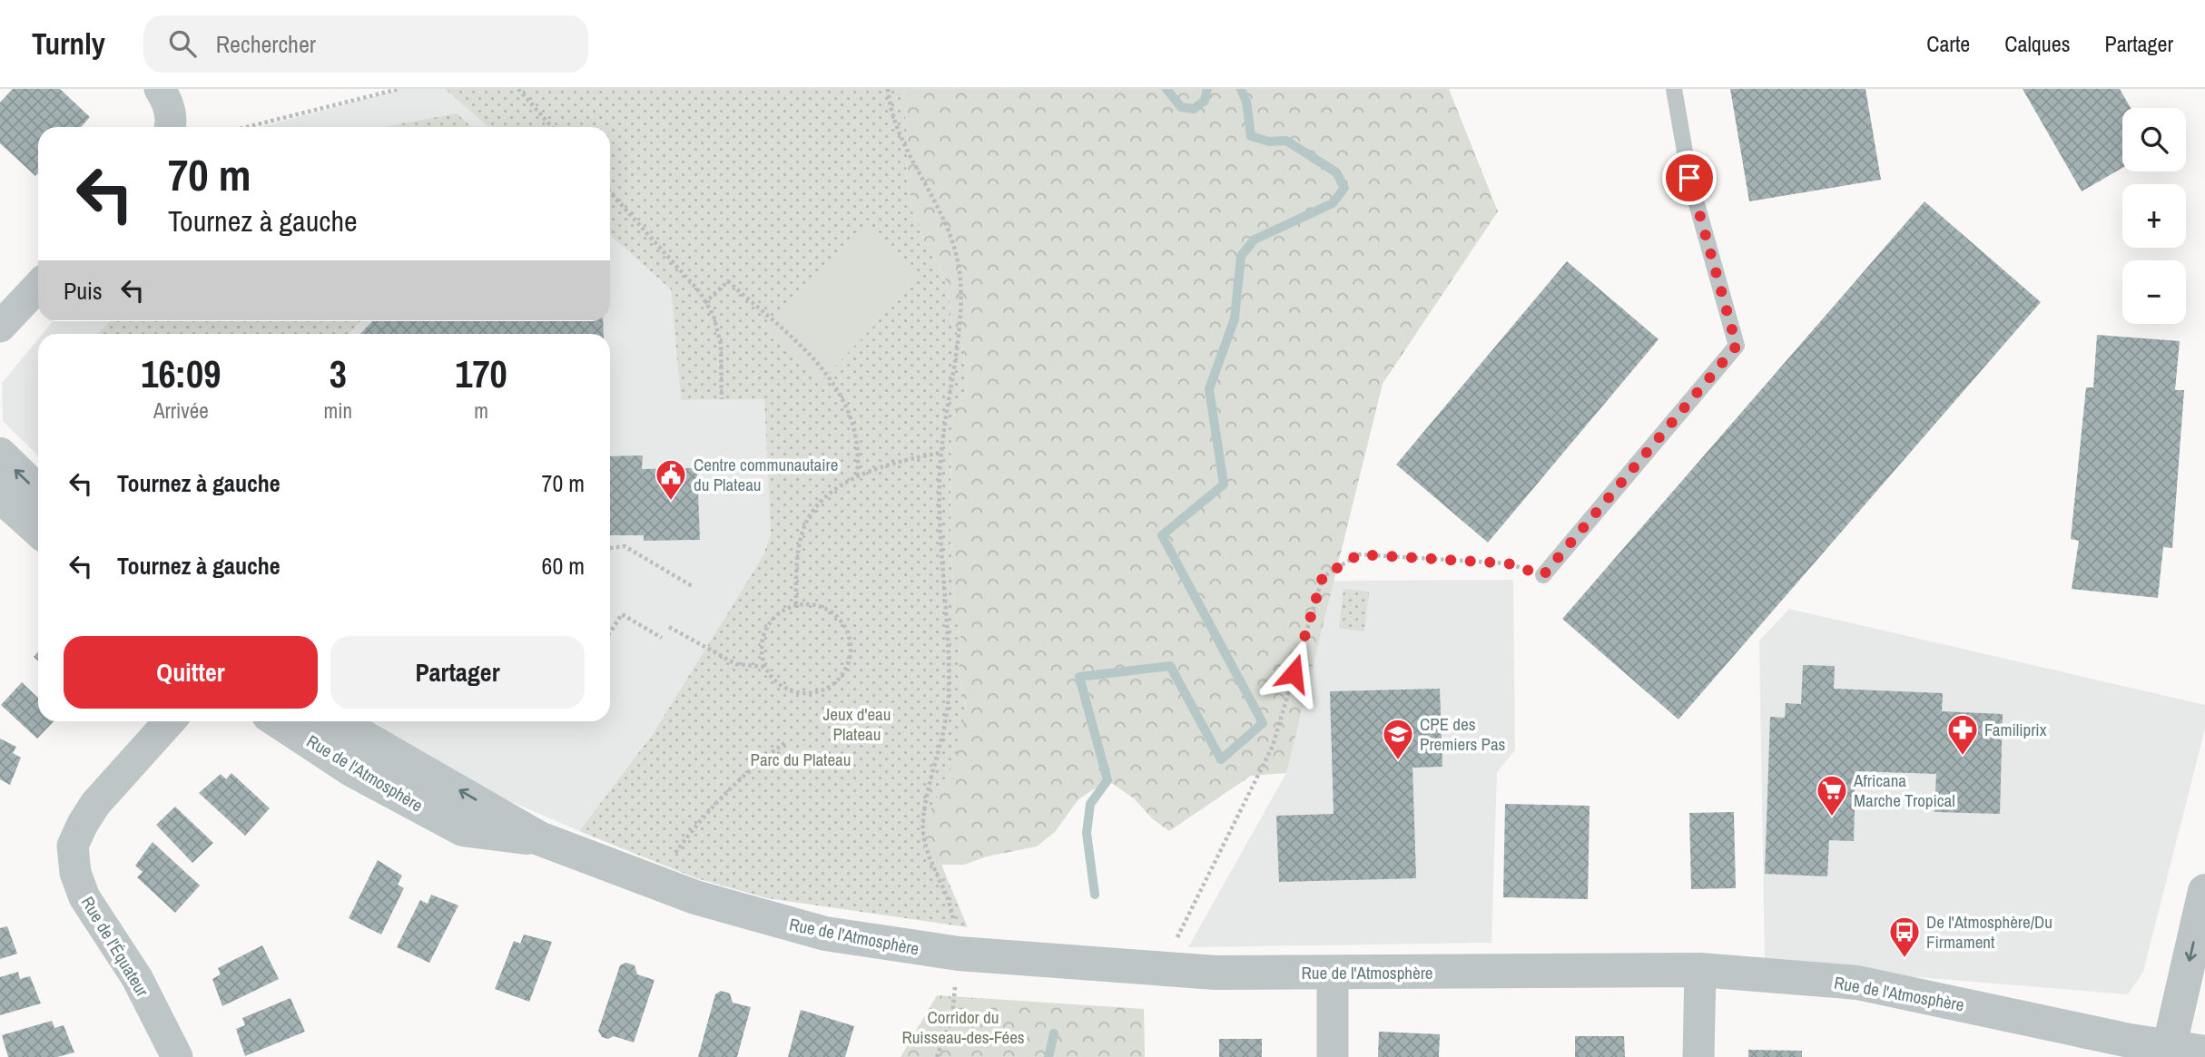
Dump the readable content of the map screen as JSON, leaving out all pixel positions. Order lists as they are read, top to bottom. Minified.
{"streets":{"street":["Rue de l'Atmosphère","Rue de l'Équateur"]},"parks":["Jeux d'eau Plateau","Parc du Plateau","Corridor du Ruisseau-des-Fées"],"places":{"public building":["Centre communautaire du Plateau"],"pharmacy":["Familiprix"],"school or university":["CPE des Premiers Pas"],"supermarket":["Africana Marche Tropical"],"bus stop":["De l'Atmosphère/Du Firmament"]},"page":{"header":"Turnly","search":"Rechercher","nav":["Carte","Calques","Partager"],"map_buttons":["+","−"],"turn":["70 m","Tournez à gauche"],"then":"Puis","eta":["16:09","Arrivée","3","min","170","m"],"list":[{"name":"Tournez à gauche","value":"70 m"},{"name":"Tournez à gauche","value":"60 m"}],"buttons":["Quitter","Partager"]}}
